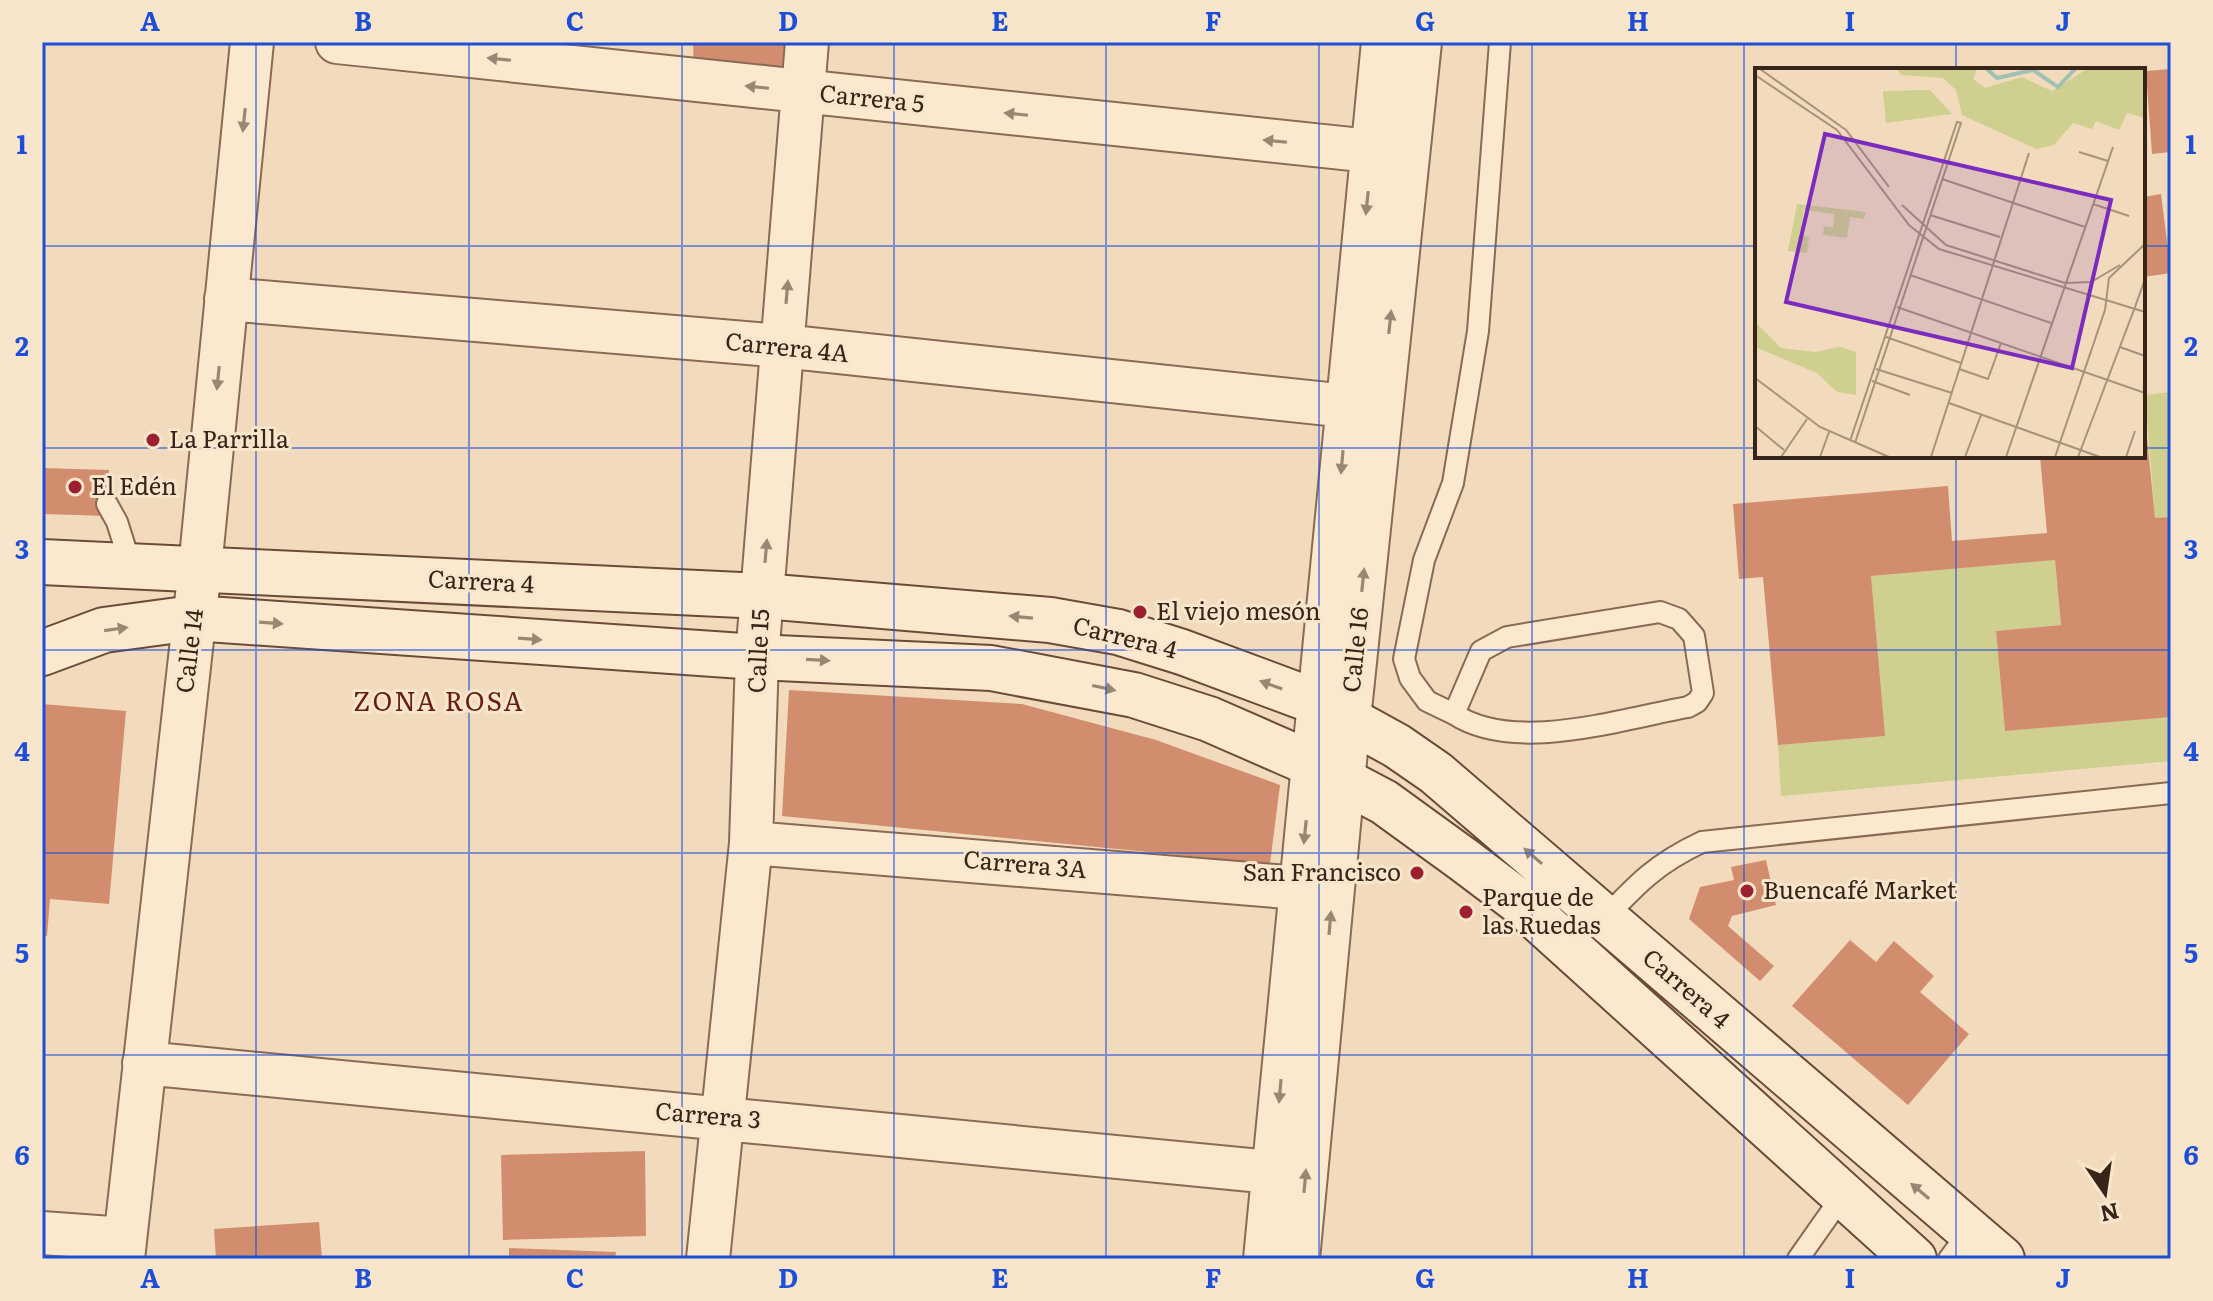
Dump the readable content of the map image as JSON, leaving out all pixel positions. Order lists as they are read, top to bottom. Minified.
{"streets":{"main road":["Carrera 4"],"street":["Carrera 5","Carrera 4A","Calle 16","Calle 14","Calle 15","Carrera 3A","Carrera 3"]},"crossings":[["Carrera 5","Calle 16"],["Carrera 5","Calle 15"],["Carrera 4A","Calle 16"],["Carrera 4A","Calle 14"],["Carrera 4A","Calle 15"],["Carrera 4","Calle 16"],["Carrera 4","Calle 14"],["Carrera 4","Calle 15"],["Calle 16","Carrera 3A"],["Calle 16","Carrera 3"],["Calle 14","Carrera 3"],["Calle 15","Carrera 3A"],["Calle 15","Carrera 3"]],"one_way":["Carrera 5","Calle 14","Calle 15"],"districts":["ZONA ROSA"],"places":["La Parrilla","El Edén","El viejo mesón","San Francisco","Buencafé Market","Parque de las Ruedas"],"north":"bottom","grid":{"columns":["A","B","C","D","E","F","G","H","I","J"],"rows":["1","2","3","4","5","6"]}}
